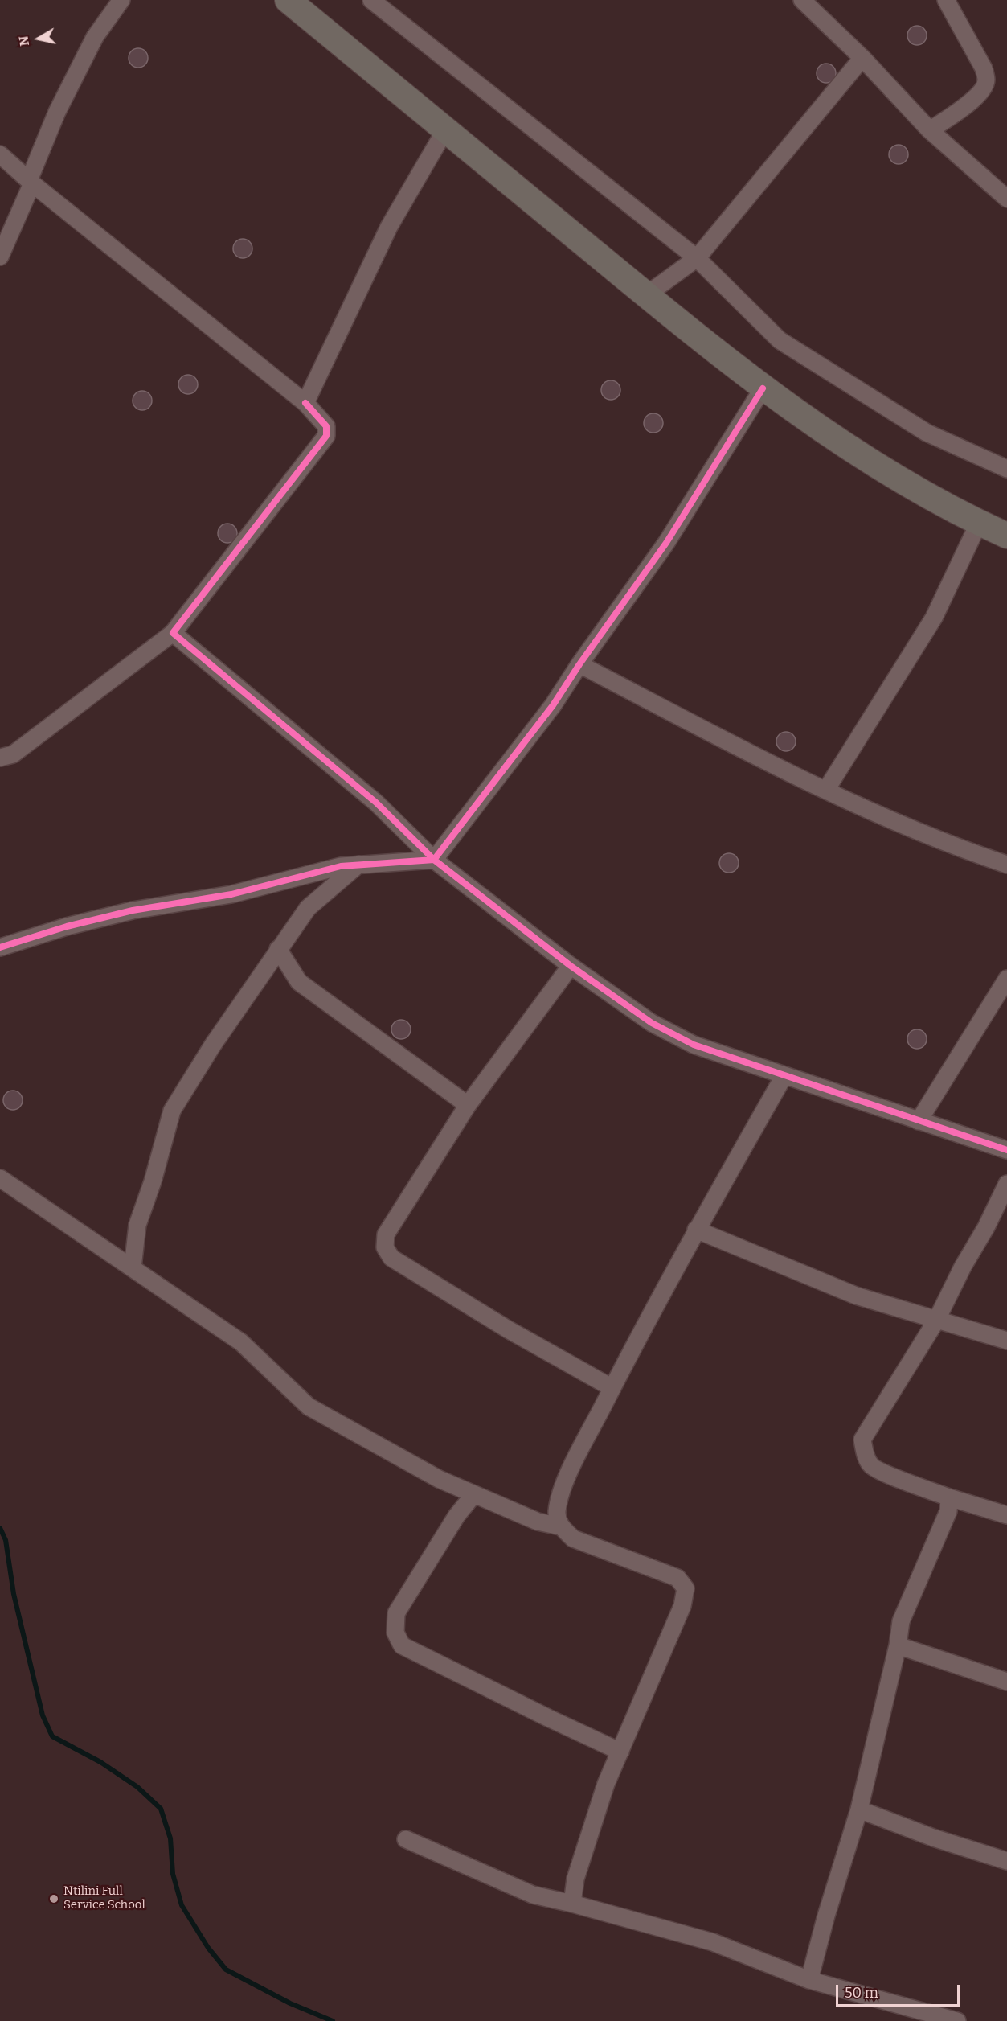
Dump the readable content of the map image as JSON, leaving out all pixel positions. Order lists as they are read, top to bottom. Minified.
{"places":["Ntilini Full Service School"],"scale_bar":"50 m","north":"left"}
